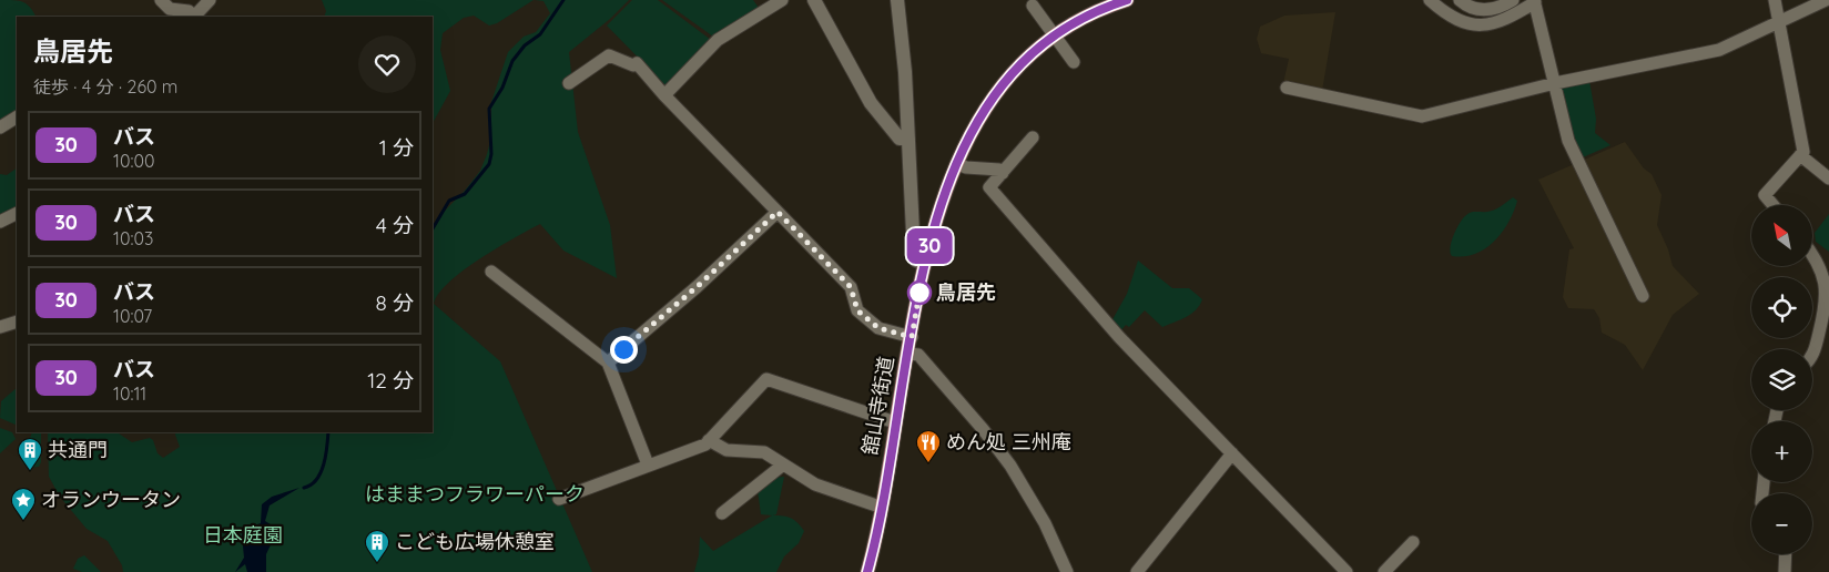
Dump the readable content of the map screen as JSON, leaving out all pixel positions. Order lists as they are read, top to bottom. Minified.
{"streets":{"main road":["舘山寺街道"]},"parks":["はままつフラワーパーク","日本庭園"],"places":{"other":["鳥居先"],"restaurant":["めん処 三州庵"],"building":["共通門","こども広場休憩室"],"place":["オランウータン"]},"lines":["bus line 30"],"north":"top left","page":{"on_map":"30","heading":["鳥居先","徒歩 · 4 分 · 260 m"],"list":[{"mark":"30","name":"バス","note":"10:00","value":"1 分"},{"mark":"30","name":"バス","note":"10:03","value":"4 分"},{"mark":"30","name":"バス","note":"10:07","value":"8 分"},{"mark":"30","name":"バス","note":"10:11","value":"12 分"}],"map_buttons":["+","−"]}}
